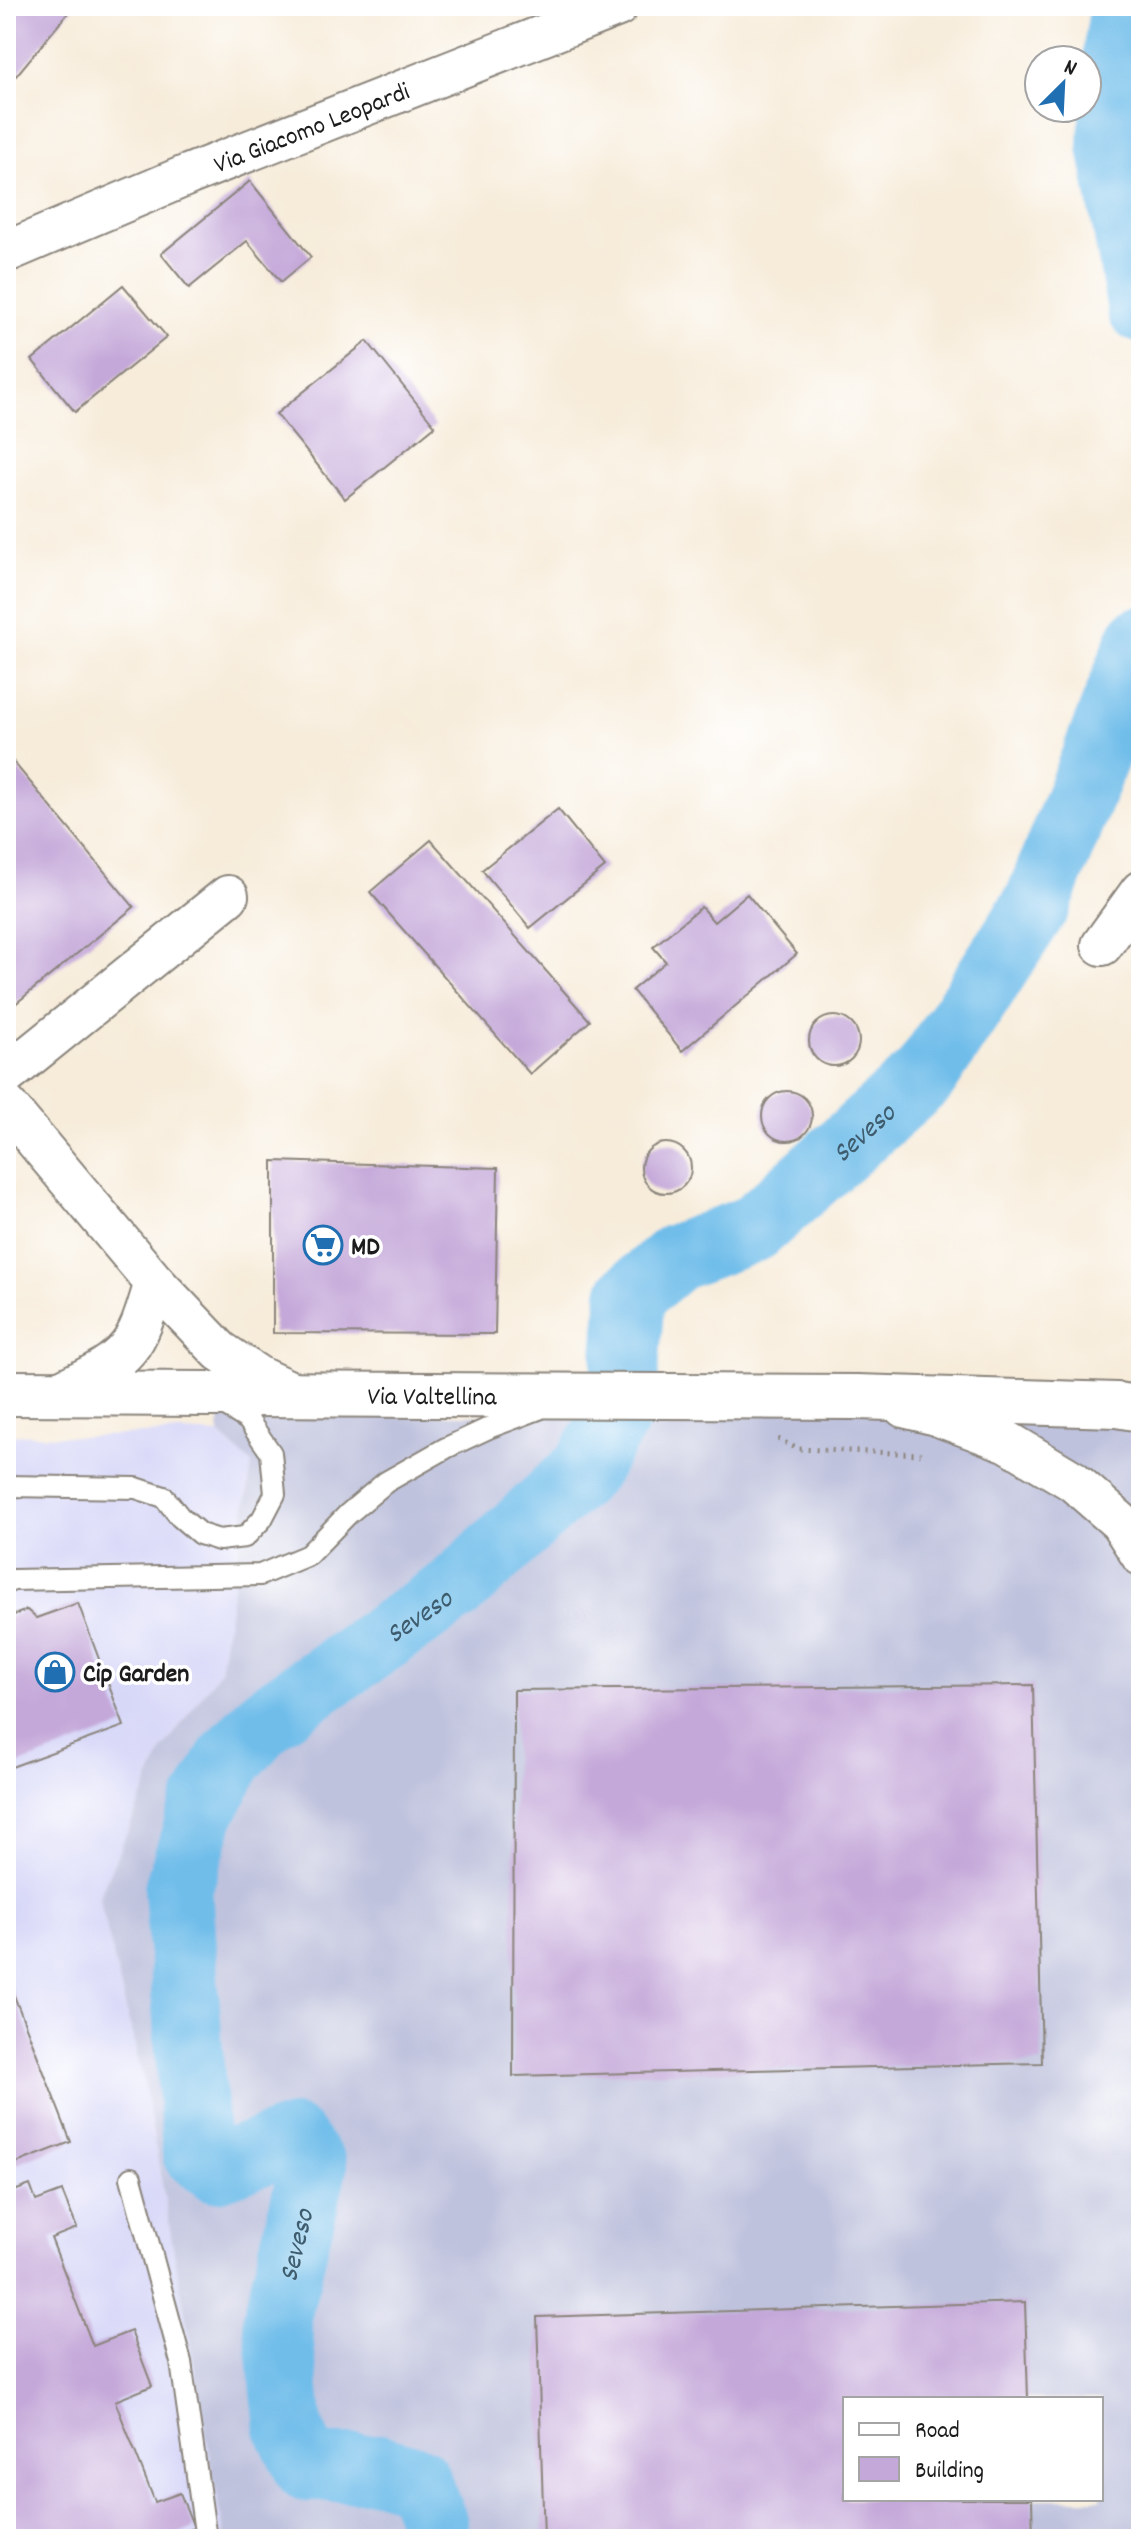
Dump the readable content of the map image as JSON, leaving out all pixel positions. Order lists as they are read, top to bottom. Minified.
{"streets":{"street":["Via Giacomo Leopardi","Via Valtellina"]},"water":["Seveso"],"places":{"supermarket":["MD"],"shop":["Cip Garden"]},"legend":["Road","Building"],"north":"top right"}
